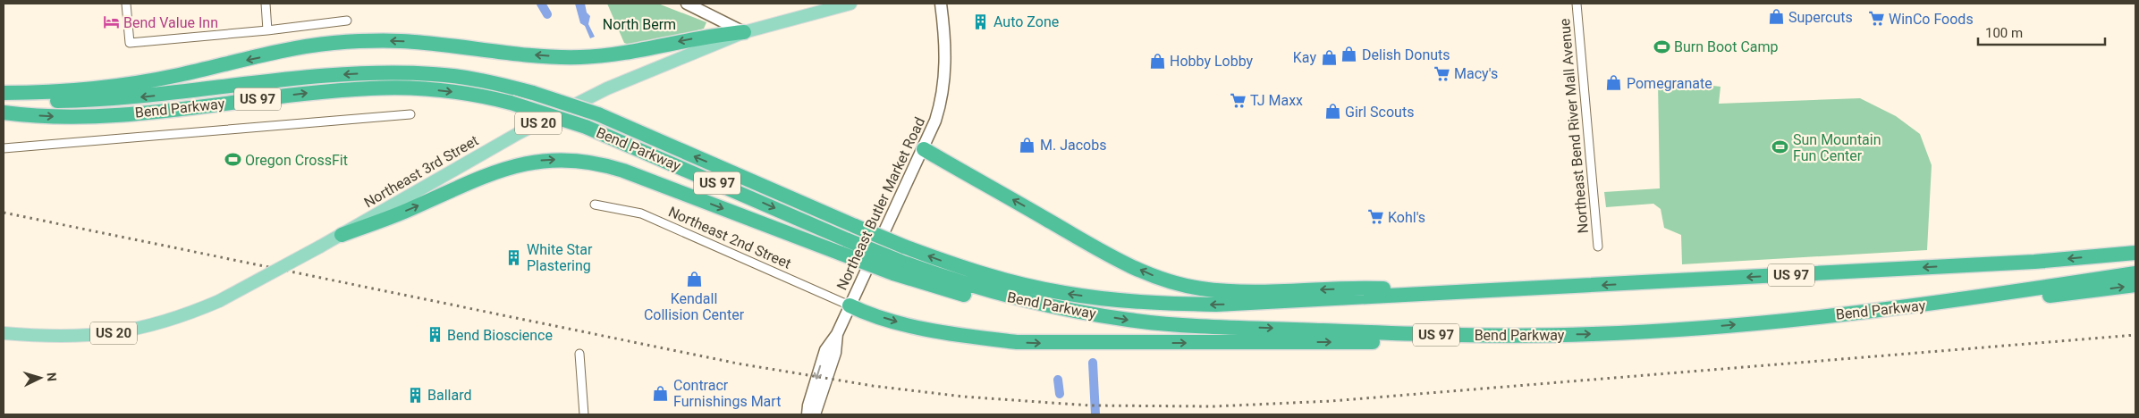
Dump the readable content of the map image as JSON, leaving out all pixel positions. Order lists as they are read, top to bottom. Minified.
{"streets":{"highway":["US 97","Bend Parkway"],"main road":["US 20","Northeast 3rd Street","Northeast Butler Market Road"],"street":["Northeast Bend River Mall Avenue","Northeast 2nd Street"]},"crossings":[["Northeast Butler Market Road","Northeast 2nd Street"]],"parks":["North Berm"],"places":{"shop":["Supercuts","Delish Donuts","Kay","Hobby Lobby","Pomegranate","Girl Scouts","M. Jacobs","Kendall Collision Center","Contracr Furnishings Mart"],"supermarket":["WinCo Foods","Macy's","TJ Maxx","Kohl's"],"building":["Auto Zone","White Star Plastering","Bend Bioscience","Ballard"],"hotel":["Bend Value Inn"],"sports":["Burn Boot Camp","Sun Mountain Fun Center","Oregon CrossFit"]},"scale_bar":"100 m","north":"right"}
